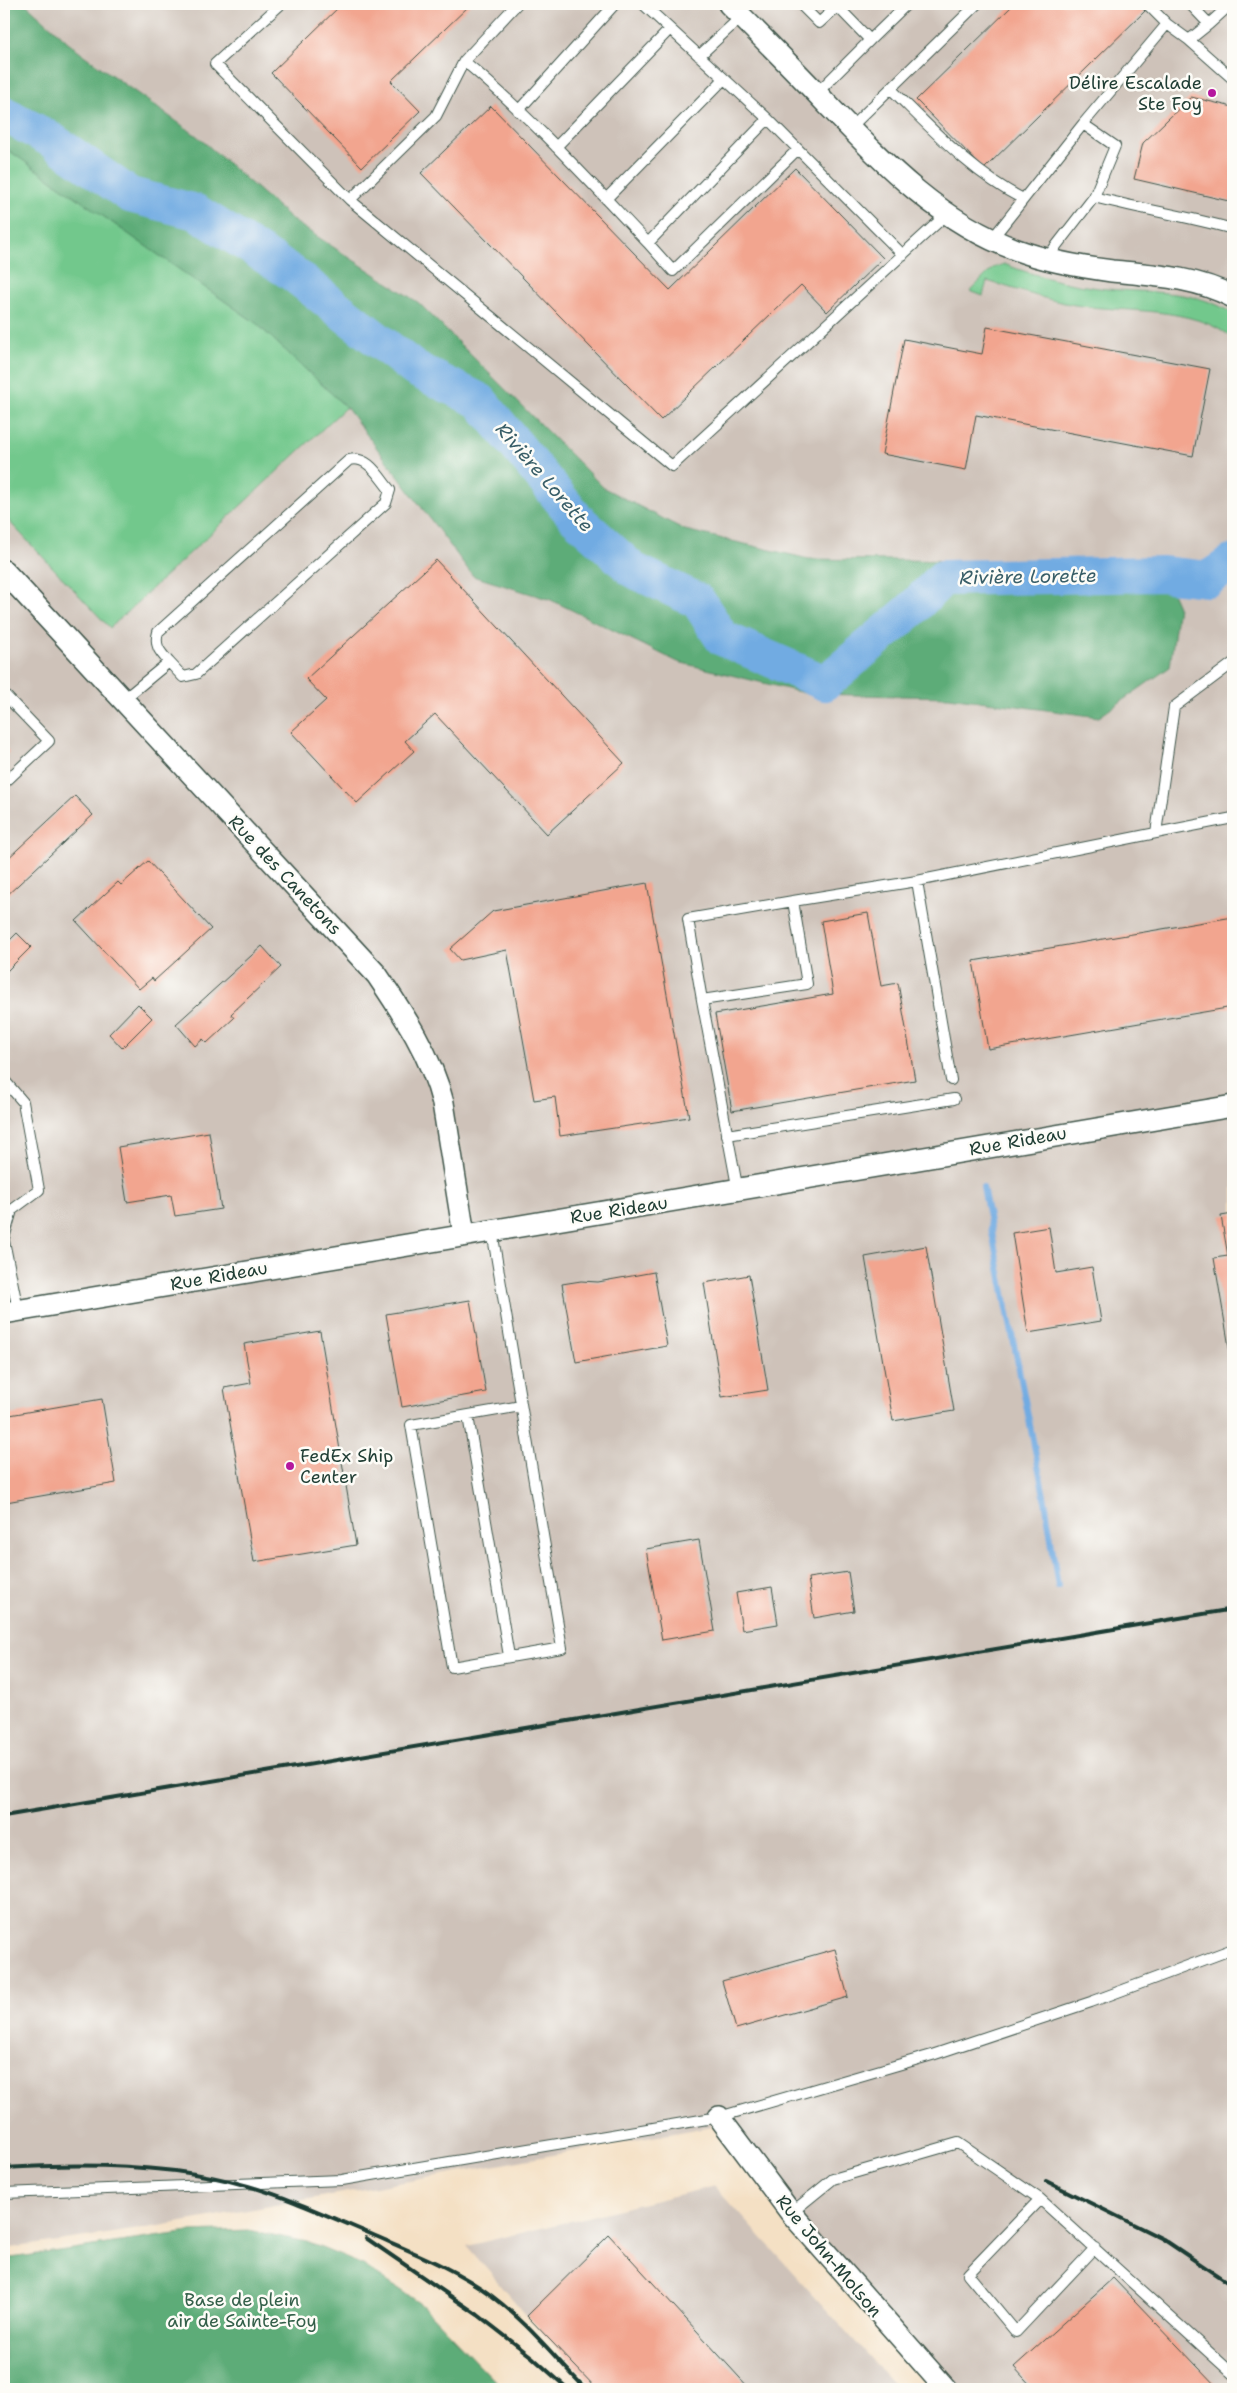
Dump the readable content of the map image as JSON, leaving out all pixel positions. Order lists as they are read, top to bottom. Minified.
{"streets":{"street":["Rue des Canetons","Rue Rideau","Rue John-Molson"]},"crossings":[["Rue des Canetons","Rue Rideau"]],"water":["Rivière Lorette"],"parks":["Base de plein air de Sainte-Foy"],"places":["Délire Escalade Ste Foy","FedEx Ship Center"]}
